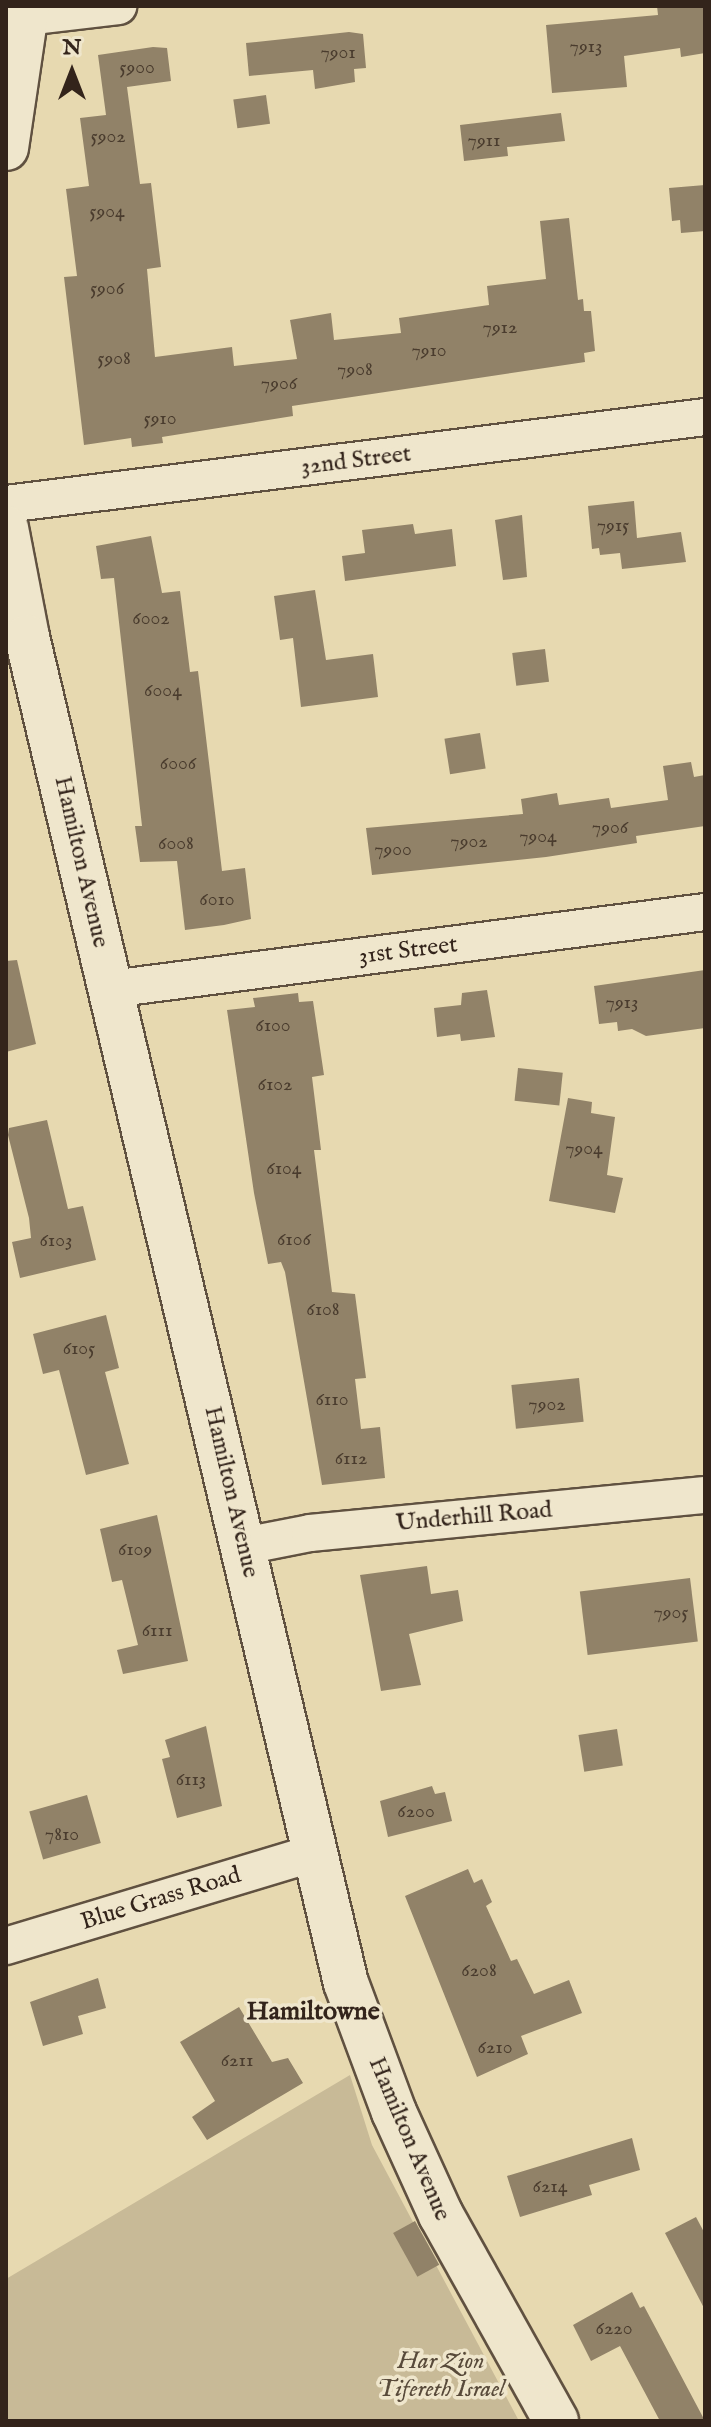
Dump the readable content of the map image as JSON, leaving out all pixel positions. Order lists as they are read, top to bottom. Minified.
{"streets":{"street":["32nd Street","Hamilton Avenue","31st Street","Underhill Road","Blue Grass Road"]},"crossings":[["Hamilton Avenue","31st Street"],["Hamilton Avenue","Underhill Road"],["Hamilton Avenue","Blue Grass Road"]],"districts":["Hamiltowne"],"parks":["Har Zion Tifereth Israel"],"house_numbers":["7913","7901","5900","5902","7911","5904","5906","7912","7910","5908","7908","7906","5910","7915","6002","6004","6006","7906","7904","7902","6008","7900","6010","7913","6100","6102","7904","6104","6106","6103","6108","6105","6110","7902","6112","6109","7905","6111","6113","6200","7810","6208","6210","6211","6214","6220"],"north":"top"}
